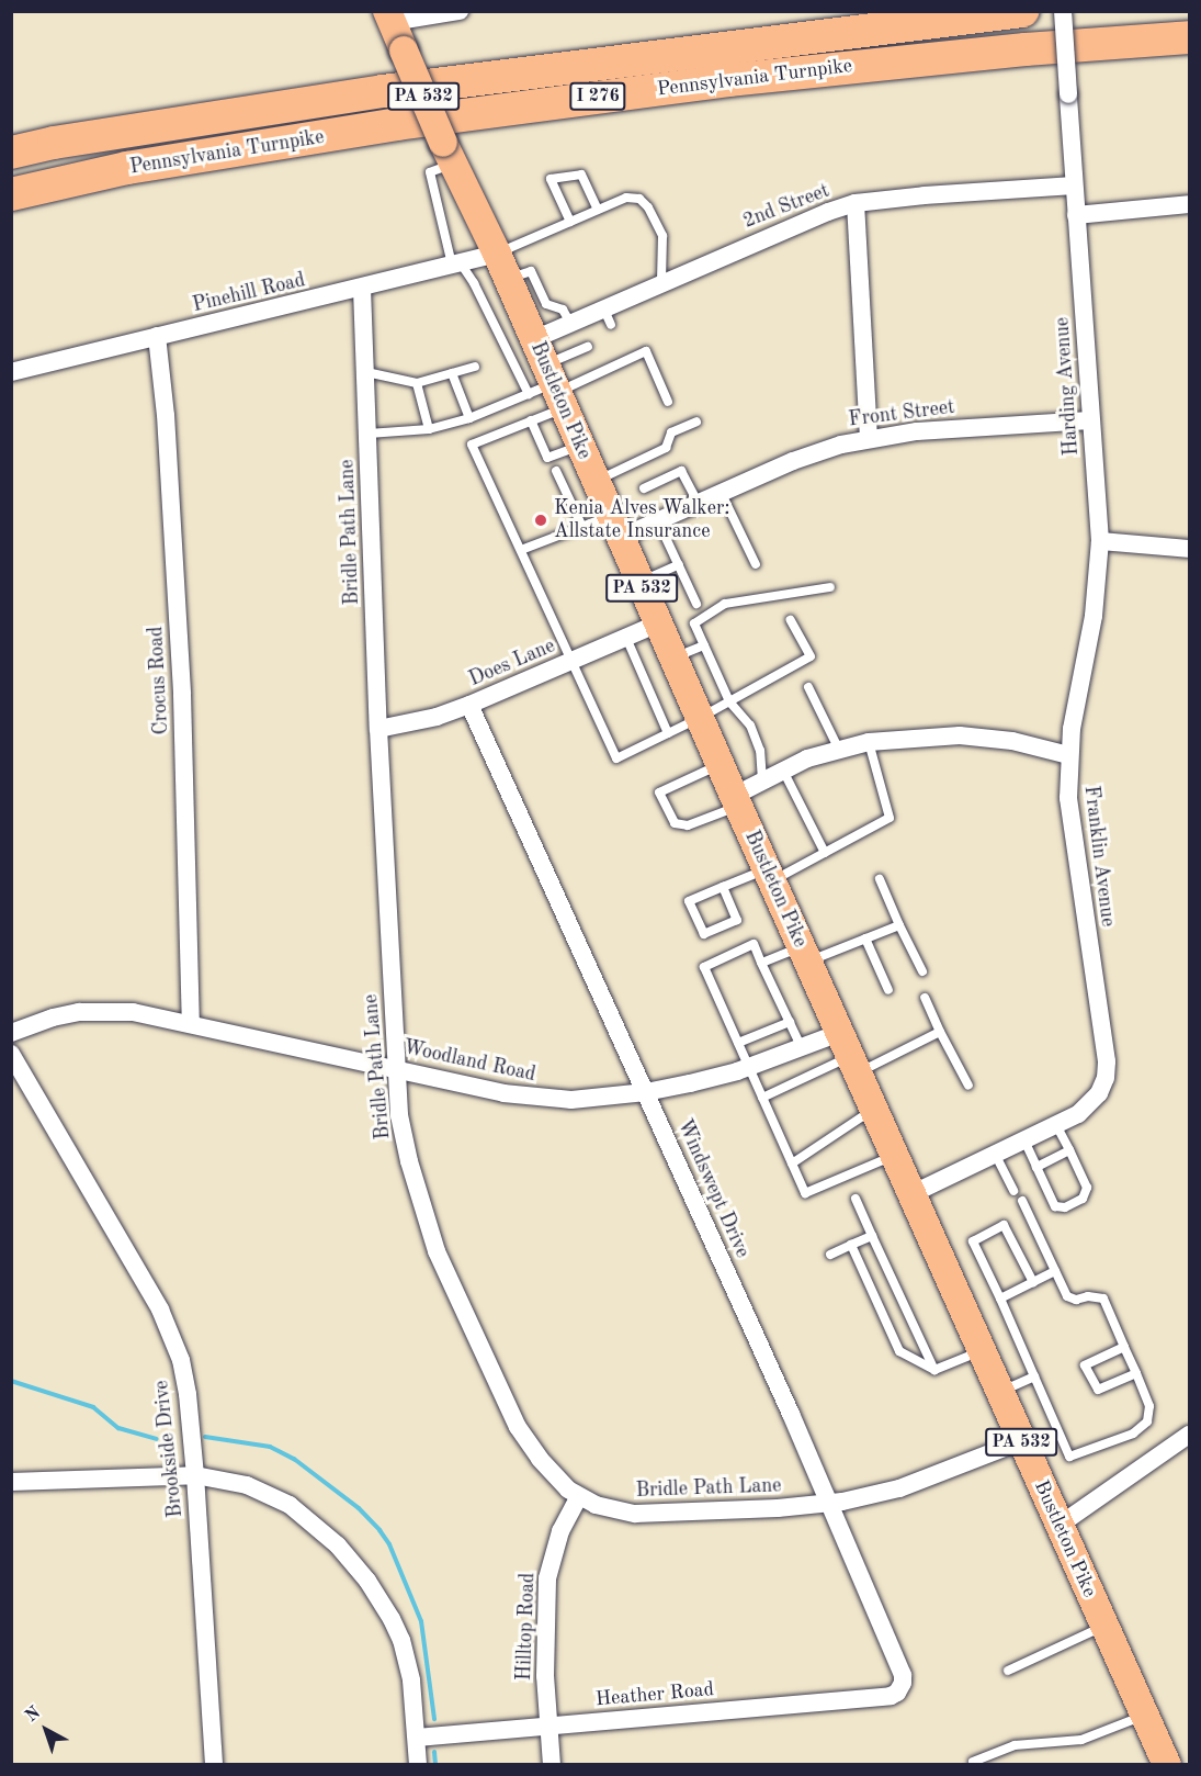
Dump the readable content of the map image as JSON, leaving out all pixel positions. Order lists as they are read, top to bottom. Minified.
{"streets":{"highway":["Pennsylvania Turnpike","I 276"],"main road":["PA 532","Bustleton Pike"],"street":["2nd Street","Pinehill Road","Harding Avenue","Front Street","Bridle Path Lane","Does Lane","Crocus Road","Franklin Avenue","Woodland Road","Windswept Drive","Brookside Drive","Hilltop Road","Heather Road"]},"crossings":[["2nd Street","Harding Avenue"],["2nd Street","Bustleton Pike"],["Pinehill Road","Bustleton Pike"],["Pinehill Road","Bridle Path Lane"],["Pinehill Road","Crocus Road"],["Harding Avenue","Front Street"],["Harding Avenue","Franklin Avenue"],["Bustleton Pike","Front Street"],["Bustleton Pike","Bridle Path Lane"],["Bustleton Pike","Does Lane"],["Bustleton Pike","Franklin Avenue"],["Bustleton Pike","Woodland Road"],["Bridle Path Lane","Does Lane"],["Bridle Path Lane","Woodland Road"],["Bridle Path Lane","Windswept Drive"],["Bridle Path Lane","Hilltop Road"],["Does Lane","Windswept Drive"],["Crocus Road","Woodland Road"],["Woodland Road","Windswept Drive"],["Windswept Drive","Heather Road"],["Hilltop Road","Heather Road"]],"places":["Kenia Alves Walker: Allstate Insurance"],"north":"top left"}
